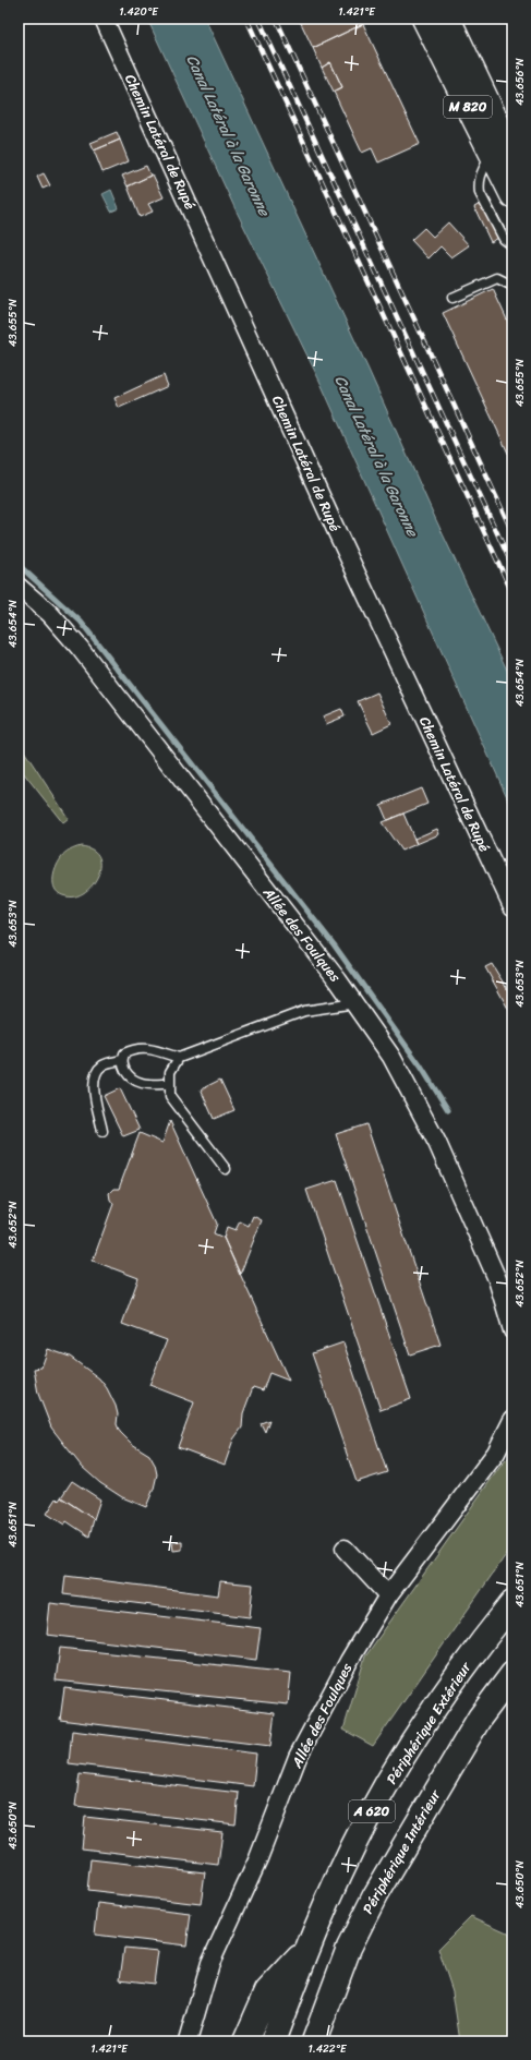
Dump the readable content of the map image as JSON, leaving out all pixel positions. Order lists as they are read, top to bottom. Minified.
{"streets":{"main road":["M 820","Périphérique Extérieur","A 620","Périphérique Intérieur"],"street":["Chemin Latéral de Rupé","Allée des Foulques"]},"water":["Canal Latéral à la Garonne"],"coordinates":["1.420°E","1.421°E","43.656°N","43.655°N","43.654°N","43.653°N","43.652°N","43.651°N","43.650°N","1.422°E"]}
